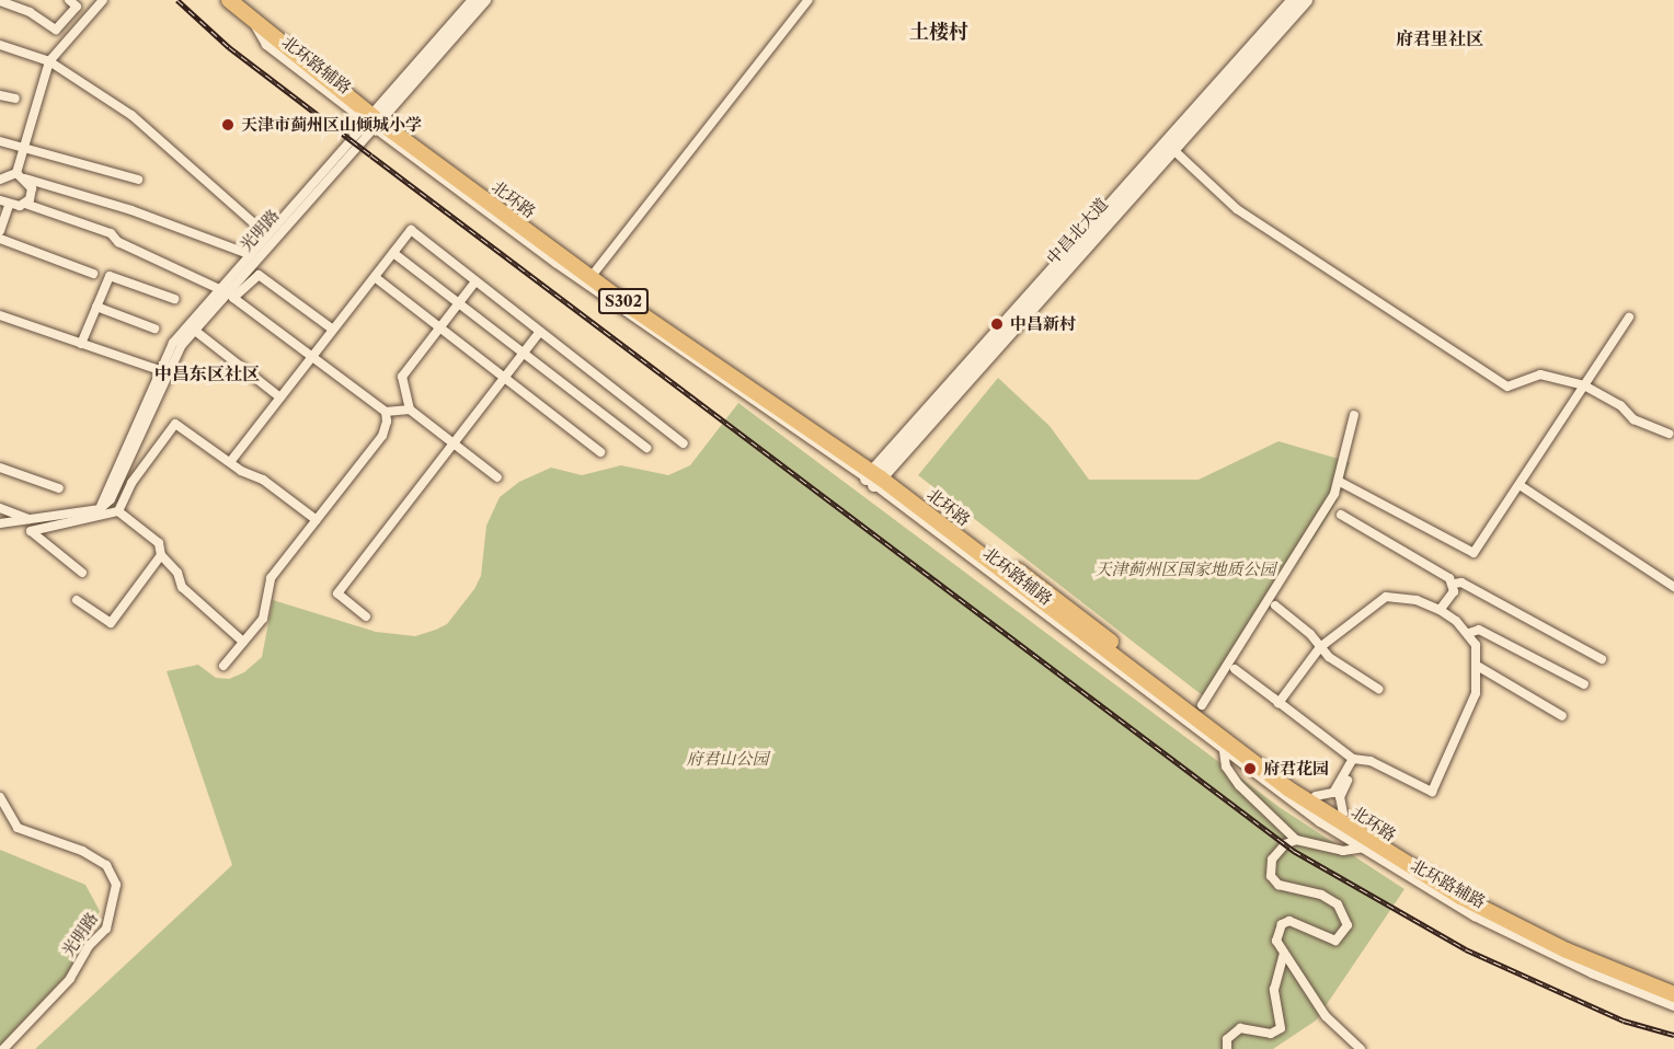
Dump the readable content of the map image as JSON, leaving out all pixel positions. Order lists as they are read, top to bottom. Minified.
{"streets":{"highway":["北环路","S302"],"main road":["中昌北大道"],"street":["北环路辅路","光明路"]},"crossings":[["北环路辅路","北环路"],["北环路","光明路"],["北环路","中昌北大道"]],"districts":["土楼村","府君里社区","中昌东区社区"],"parks":["天津蓟州区国家地质公园","府君山公园"],"places":["天津市蓟州区山倾城小学","中昌新村","府君花园"]}
